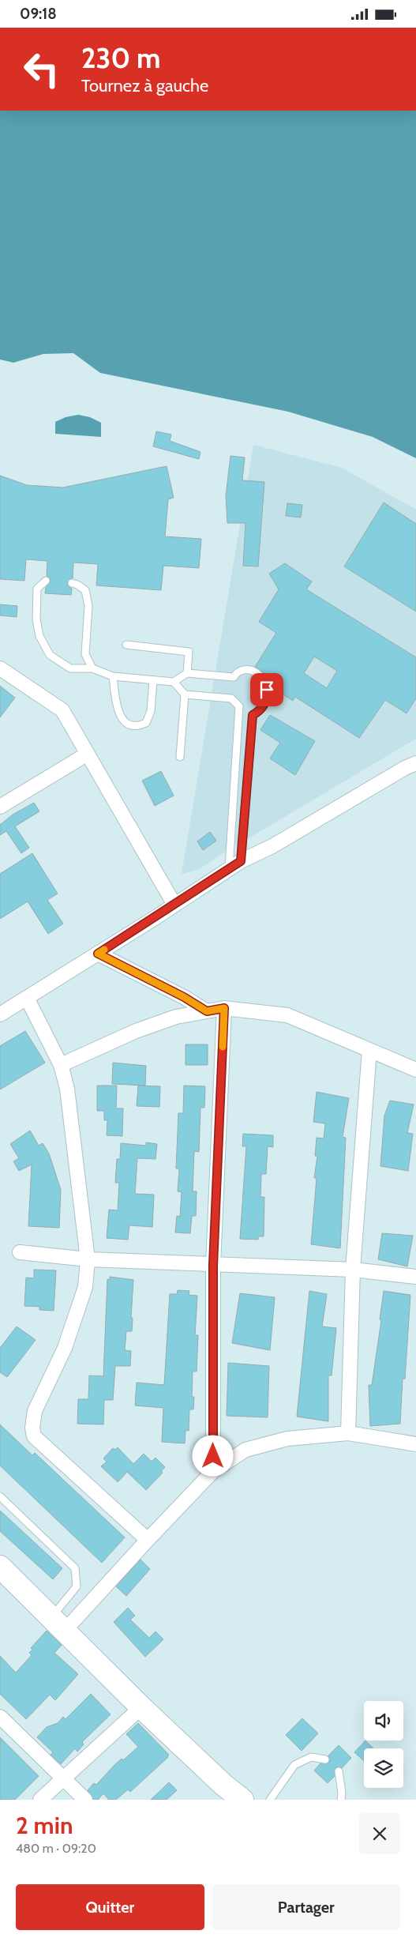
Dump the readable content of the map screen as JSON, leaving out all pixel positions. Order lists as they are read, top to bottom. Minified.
{"page":{"status":"09:18","turn":["230 m","Tournez à gauche"],"heading":["2 min","480 m · 09:20"],"buttons":["Quitter","Partager"]}}
